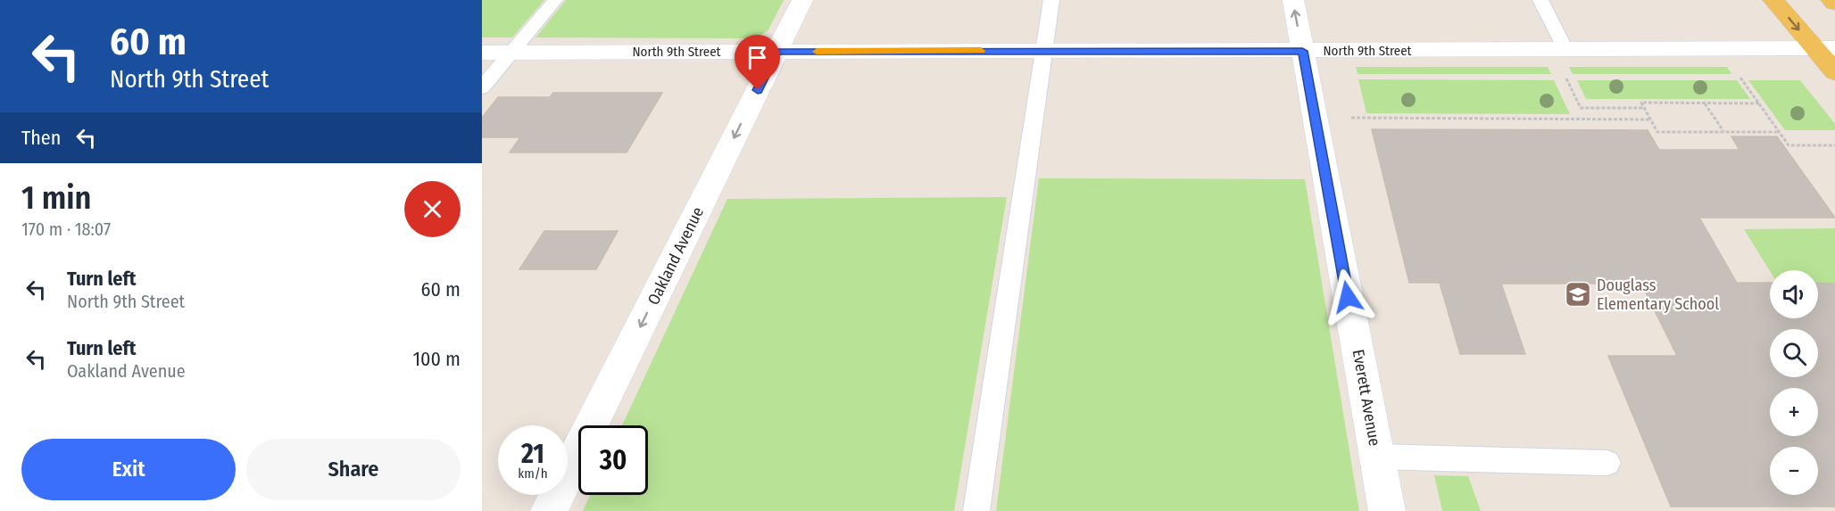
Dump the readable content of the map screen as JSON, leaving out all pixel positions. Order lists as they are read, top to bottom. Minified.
{"streets":{"street":["North 9th Street","Oakland Avenue","Everett Avenue"]},"crossings":[["North 9th Street","Oakland Avenue"],["North 9th Street","Everett Avenue"]],"one_way":["Oakland Avenue"],"places":{"school or university":["Douglass Elementary School"]},"page":{"turn":["60 m","North 9th Street"],"then":"Then","heading":["1 min","170 m · 18:07"],"list":[{"name":"Turn left","note":"North 9th Street","value":"60 m"},{"name":"Turn left","note":"Oakland Avenue","value":"100 m"}],"map_buttons":["+","−"],"speed":"21 km/h","limit":"30","buttons":["Exit","Share"]}}
